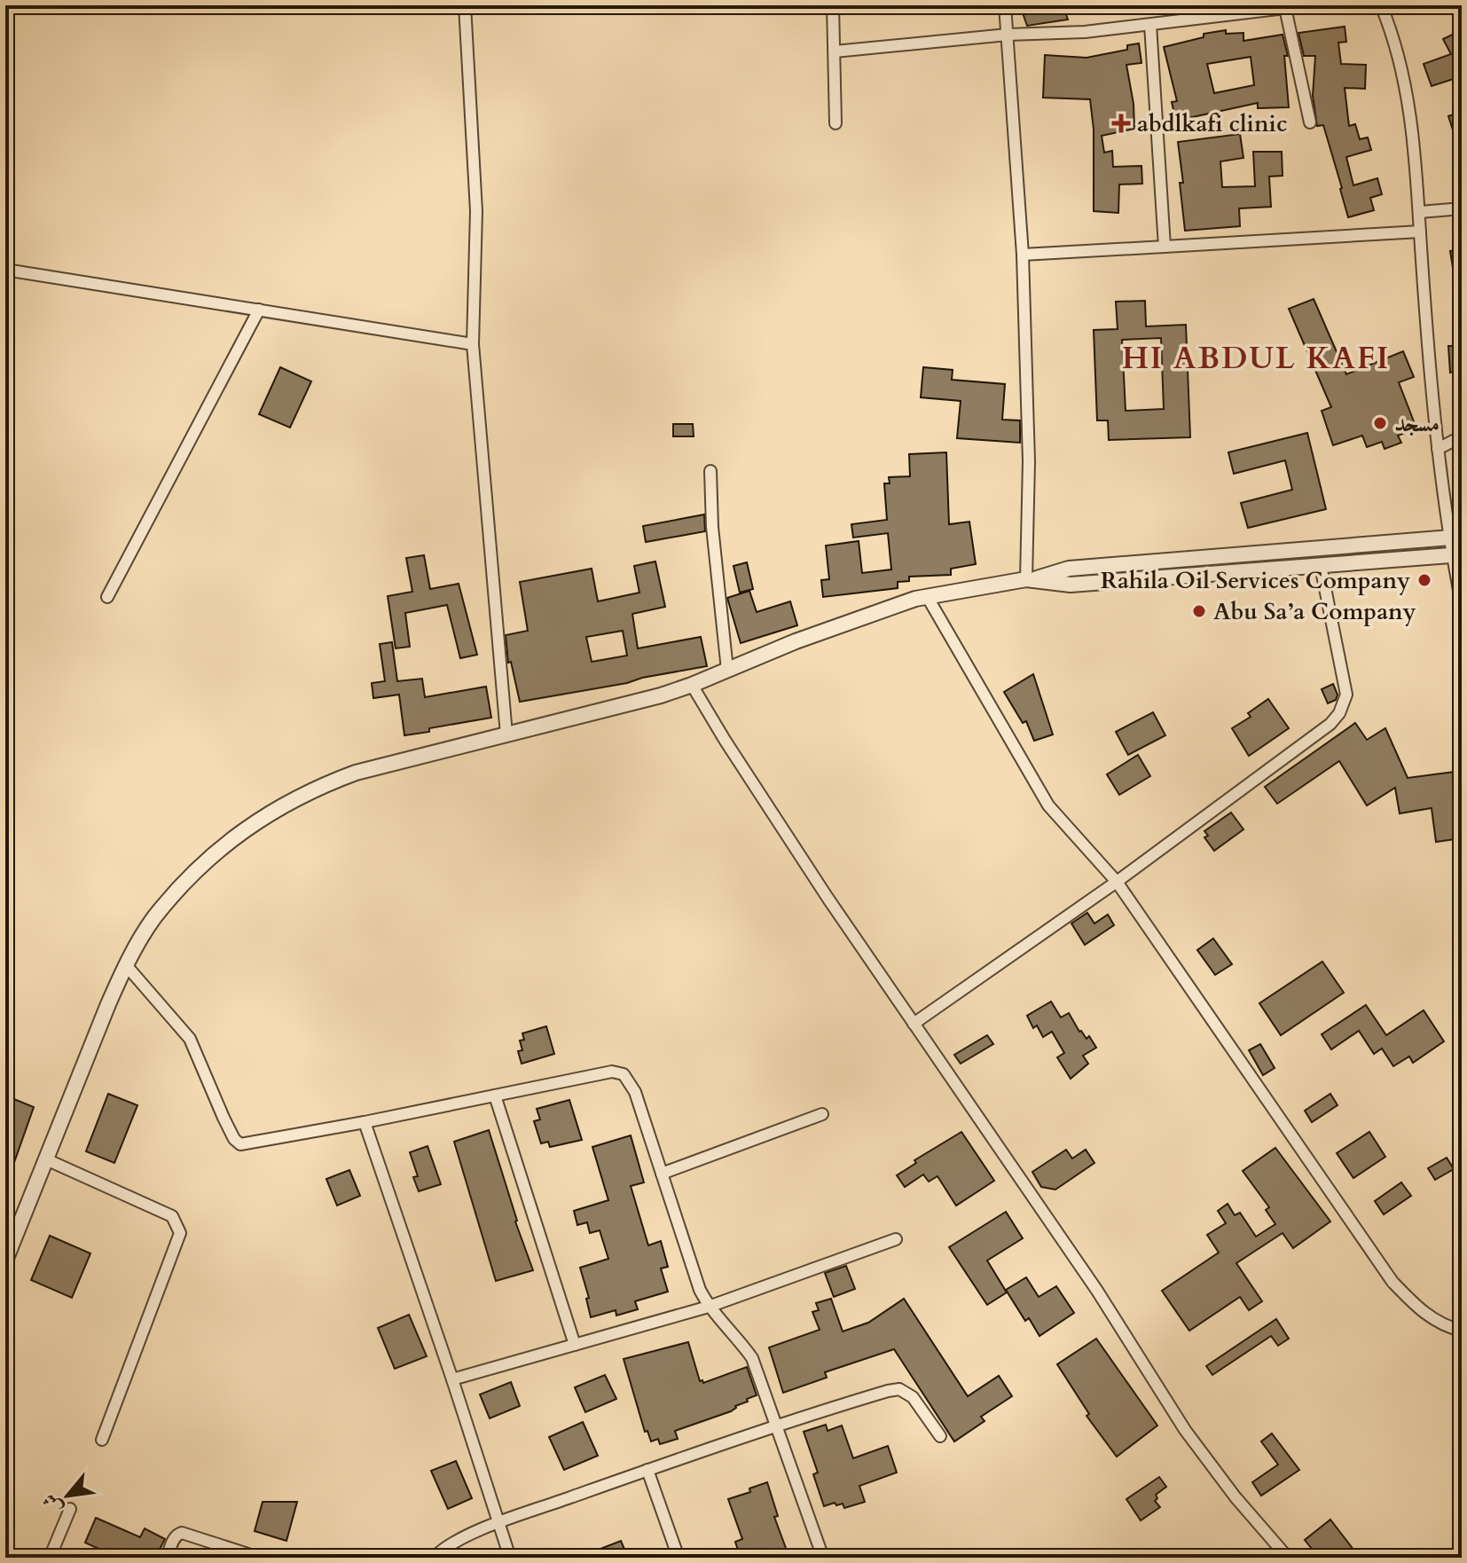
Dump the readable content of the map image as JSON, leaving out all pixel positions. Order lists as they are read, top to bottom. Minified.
{"districts":["HI ABDUL KAFI"],"places":{"health":["abdlkafi clinic"],"other":["مسجد","Rahila Oil Services Company","Abu Sa’a Company"]},"north":"bottom left"}
